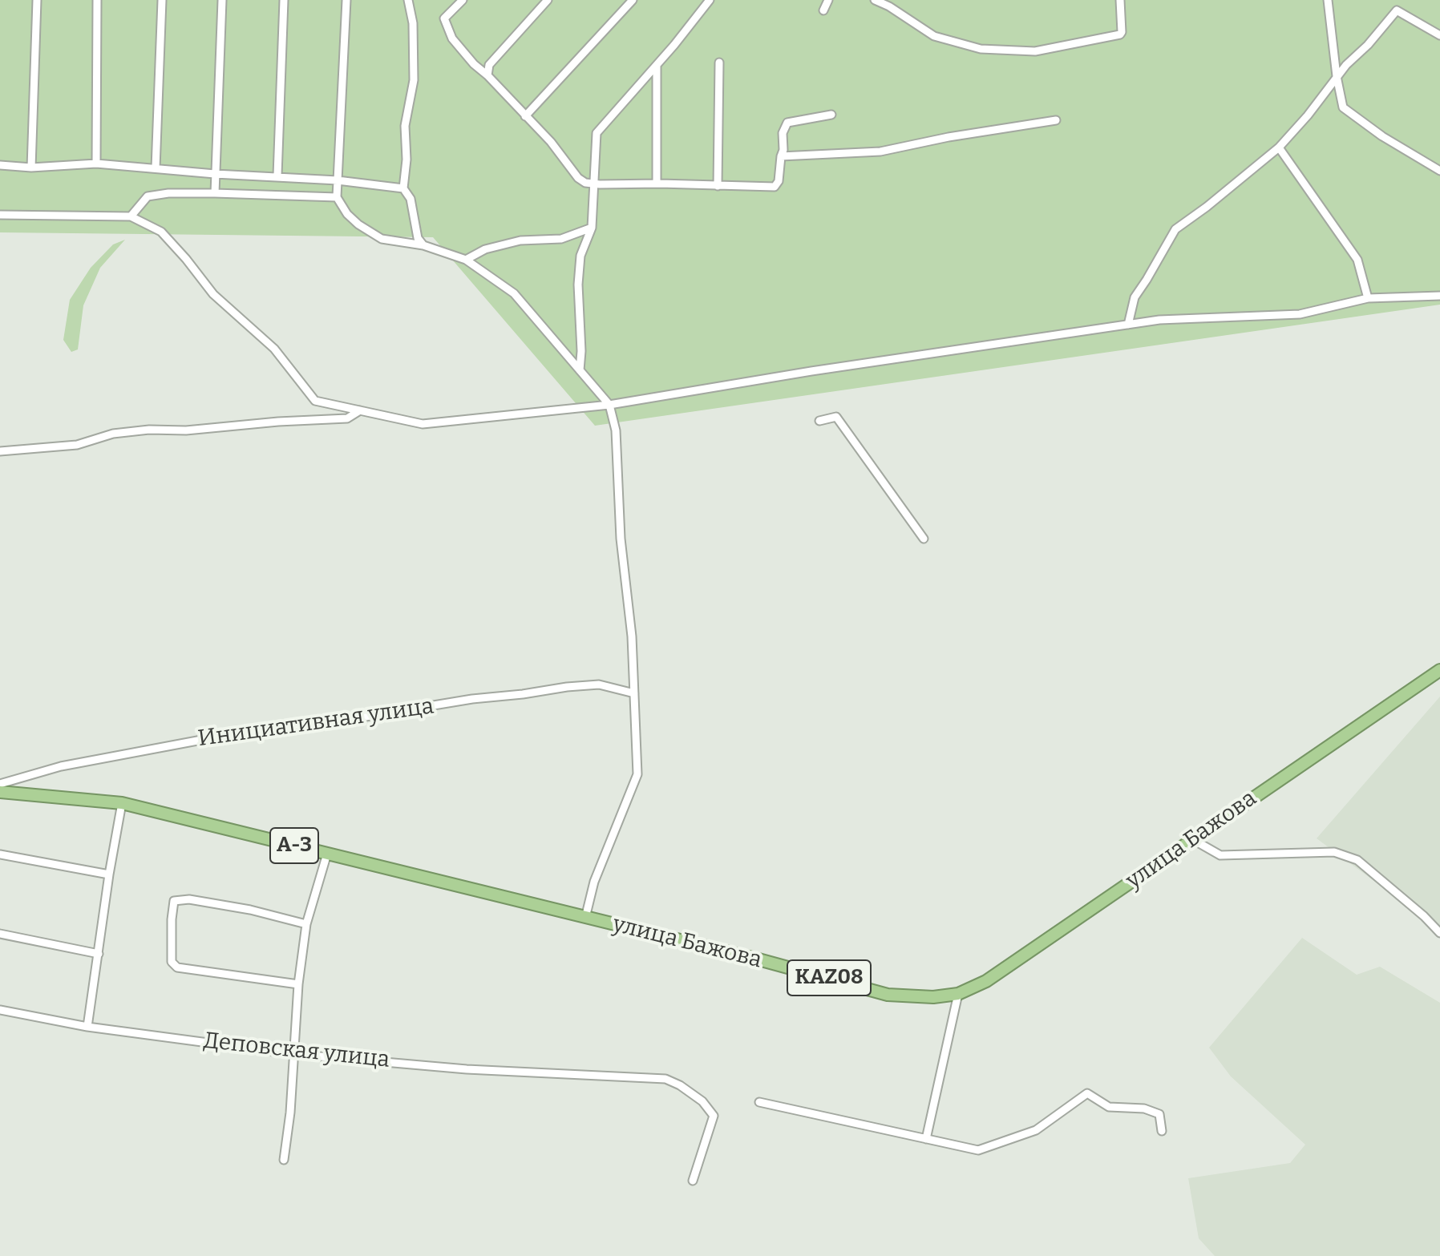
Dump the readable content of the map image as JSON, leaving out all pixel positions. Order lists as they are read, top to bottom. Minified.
{"streets":{"highway":["улица Бажова","A-3","KAZ08"],"street":["Инициативная улица","Деповская улица"]}}
